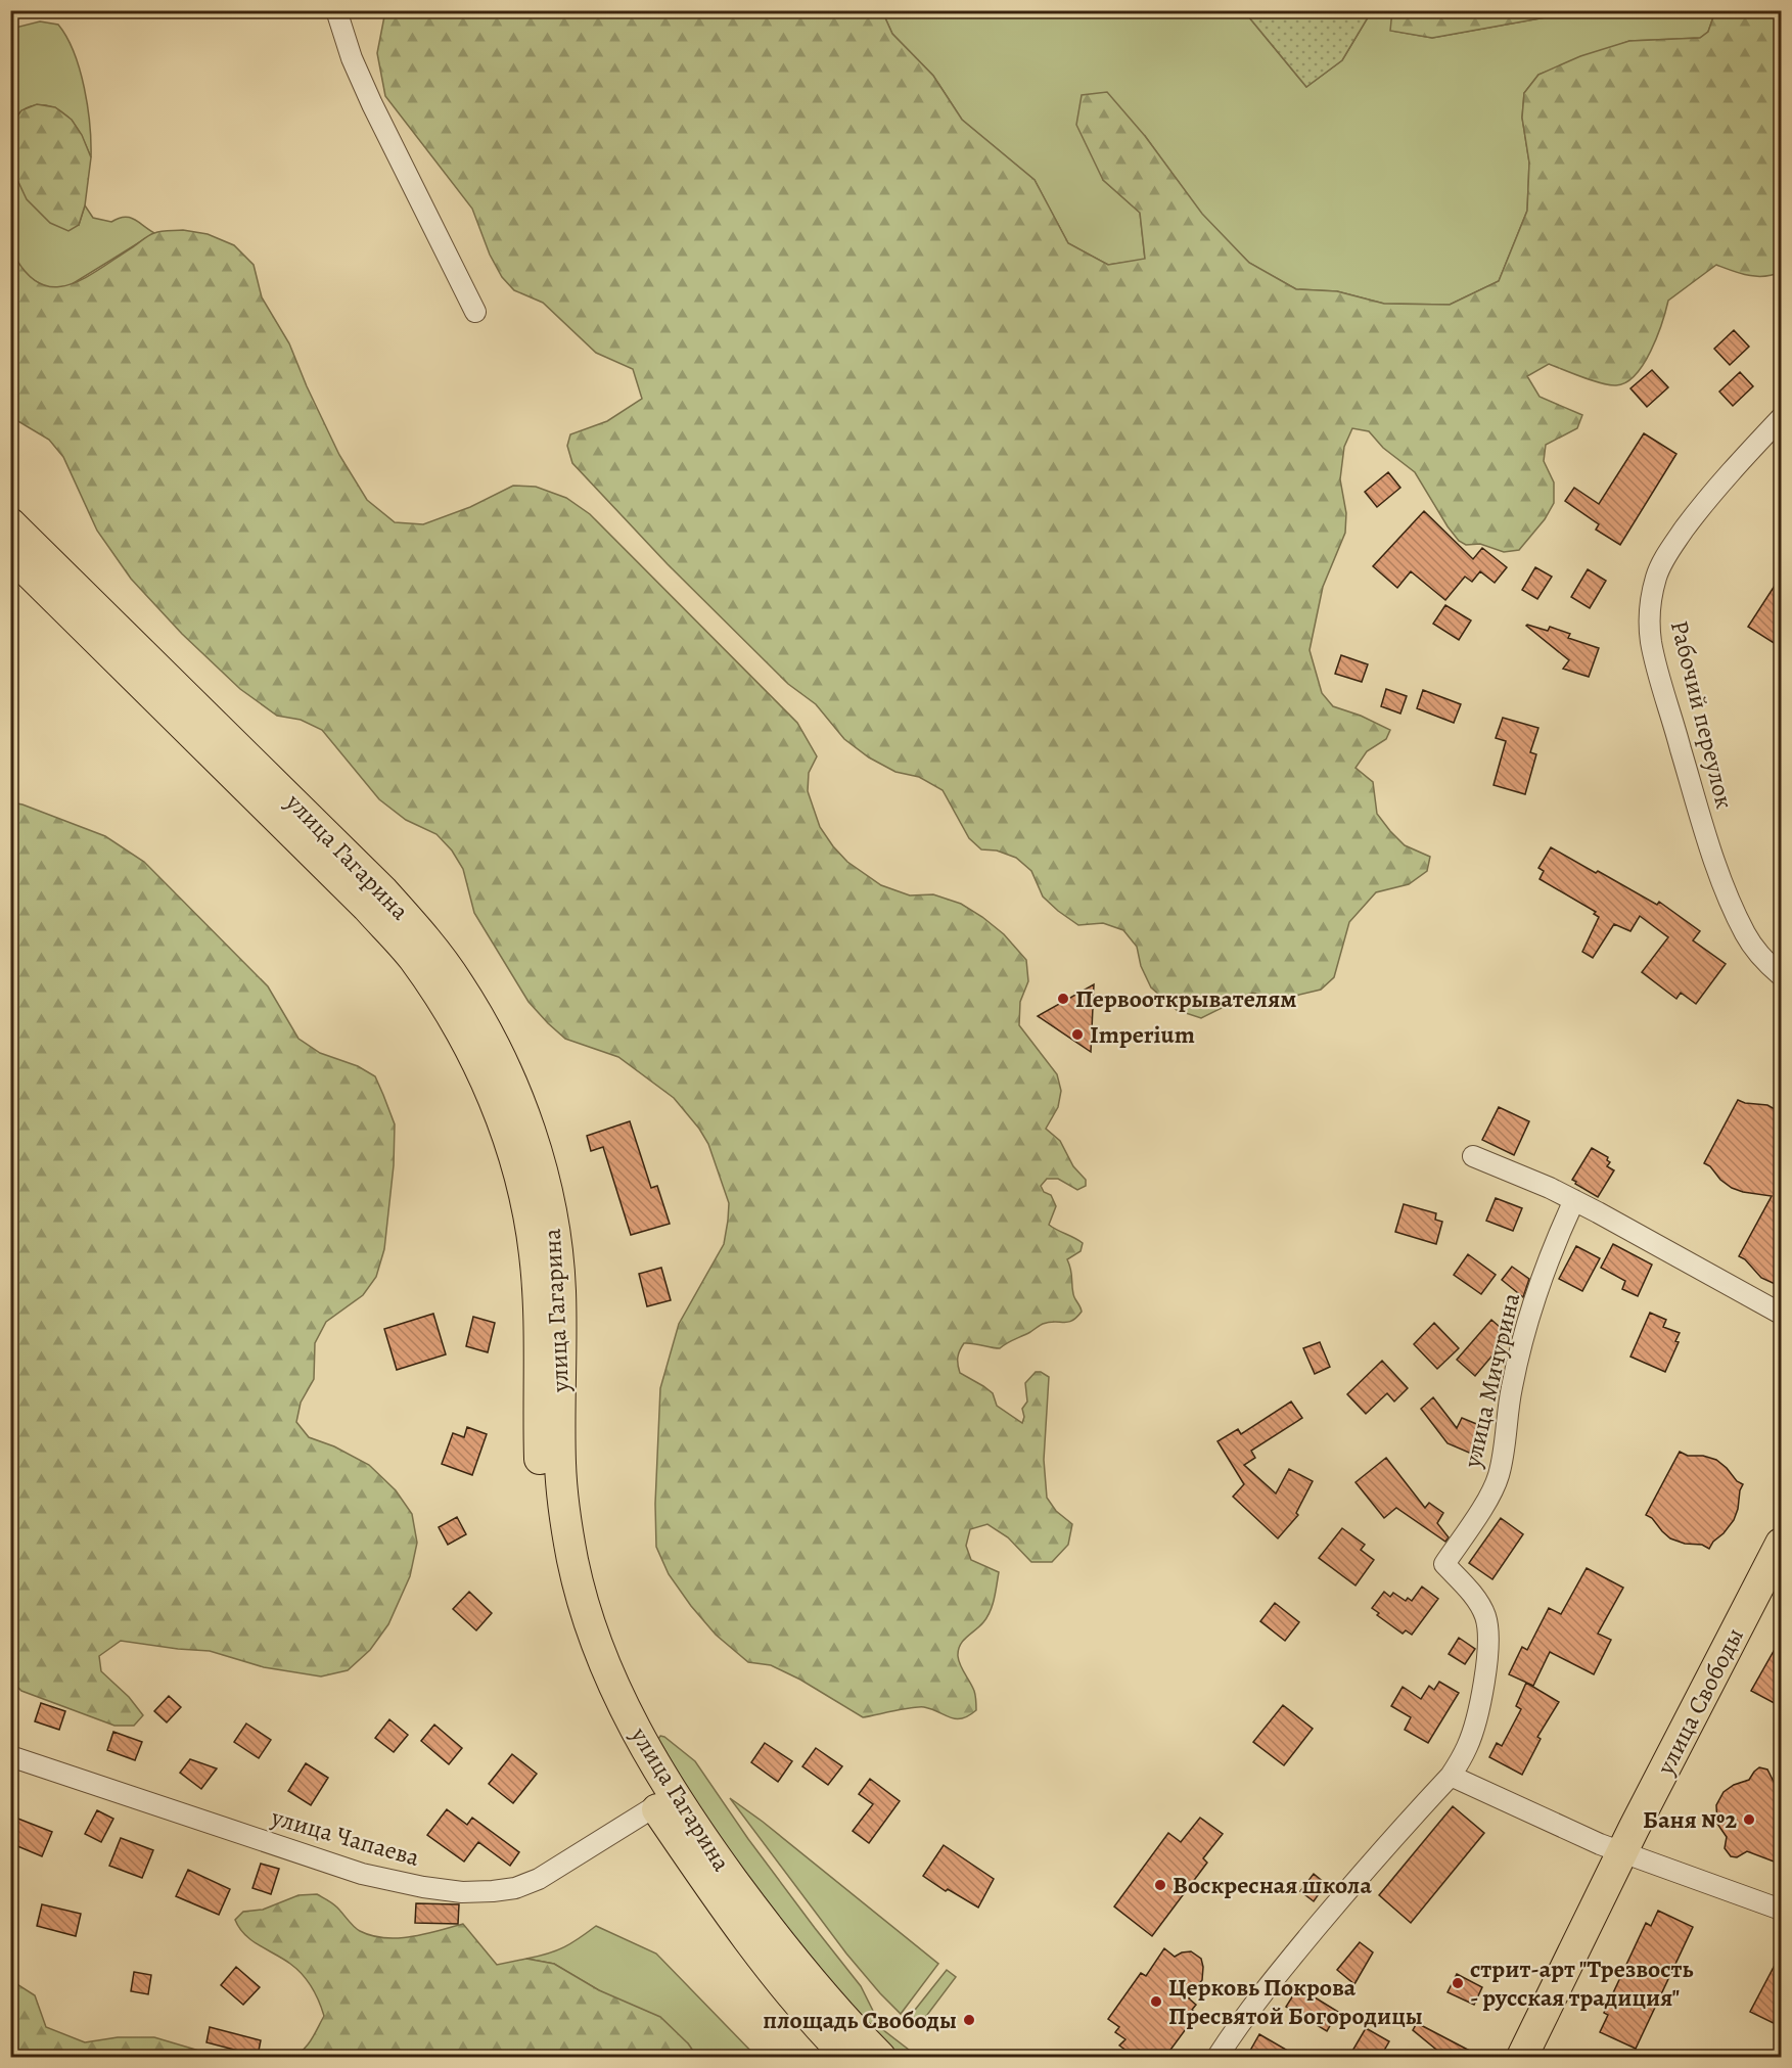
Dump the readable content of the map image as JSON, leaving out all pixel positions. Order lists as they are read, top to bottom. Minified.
{"streets":{"main road":["улица Гагарина","улица Свободы"],"street":["Рабочий переулок","улица Мичурина","улица Чапаева"]},"crossings":[["улица Гагарина","улица Чапаева"]],"places":["Первооткрывателям","Imperium","Баня №2","Воскресная школа","стрит-арт \"Трезвость - русская традиция\"","Церковь Покрова Пресвятой Богородицы","площадь Свободы"]}
